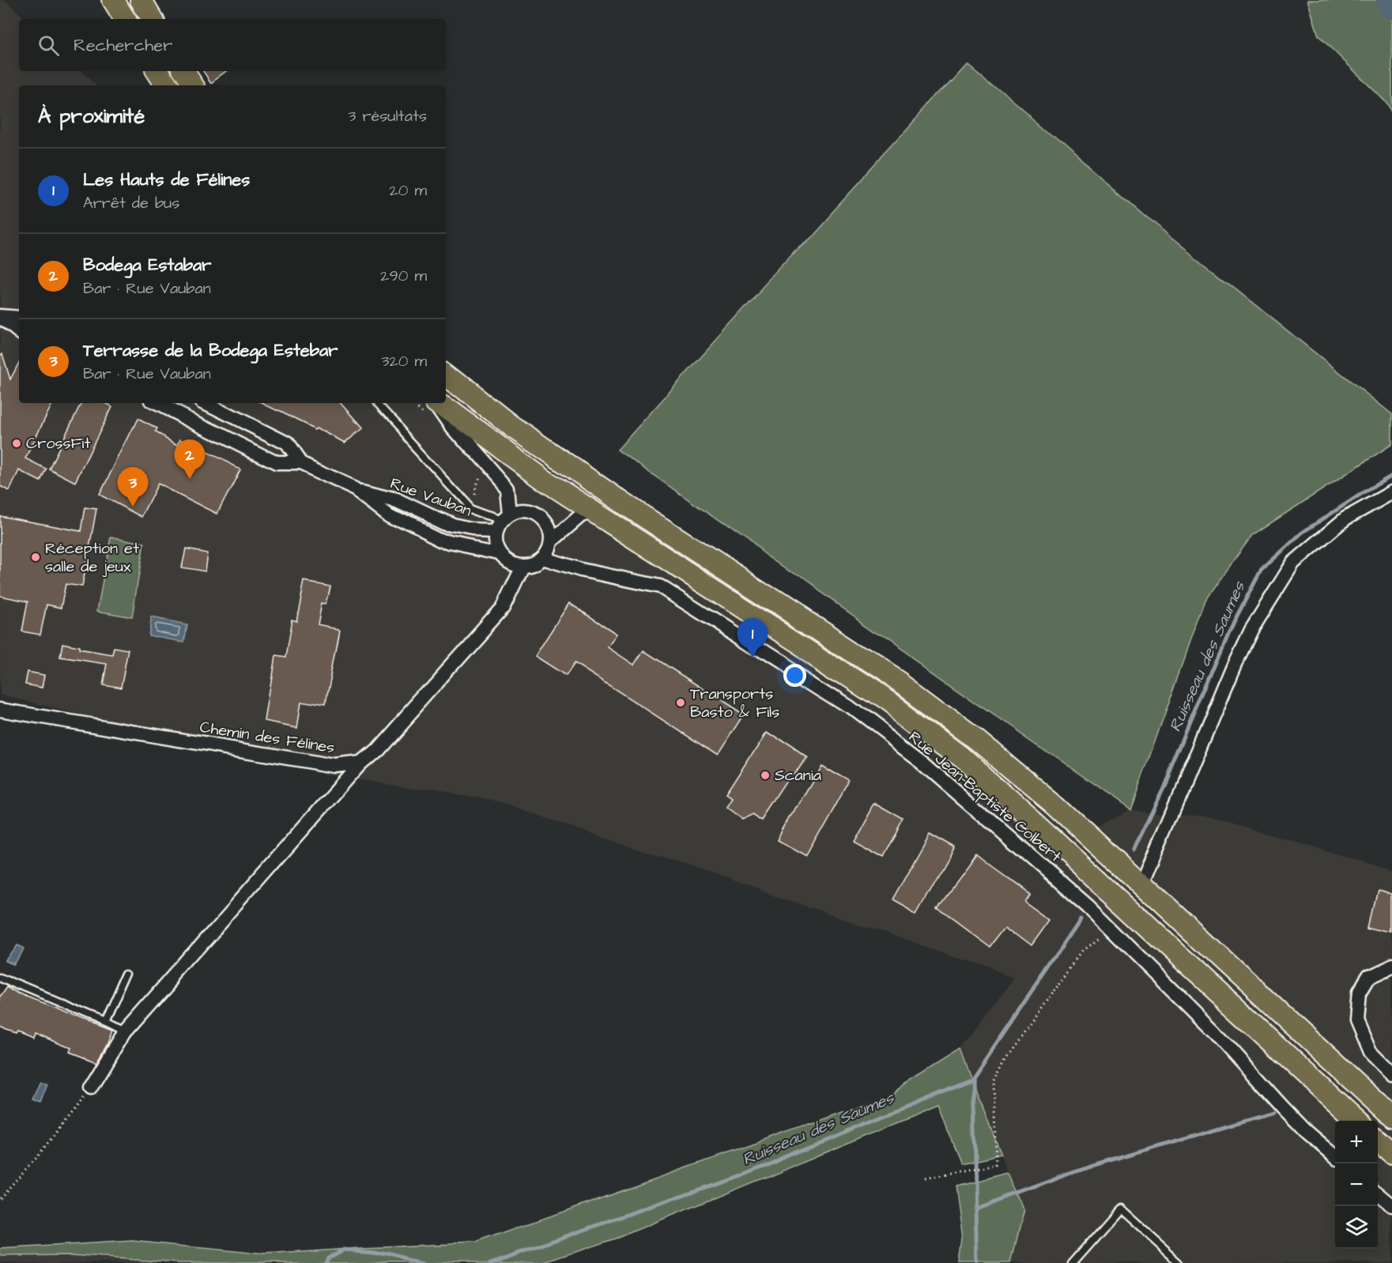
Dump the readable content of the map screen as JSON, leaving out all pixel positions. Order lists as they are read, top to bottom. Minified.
{"streets":{"street":["Rue Vauban","Chemin des Félines","Rue Jean-Baptiste Colbert"]},"crossings":[["Rue Vauban","Rue Jean-Baptiste Colbert"]],"water":["Ruisseau des Saumes"],"places":["CrossFit","Réception et salle de jeux","Transports Basto & Fils","Scania"],"page":{"search":"Rechercher","heading":["À proximité","3 résultats"],"list":[{"mark":"1","name":"Les Hauts de Félines","note":"Arrêt de bus","value":"20 m"},{"mark":"2","name":"Bodega Estabar","note":"Bar · Rue Vauban","value":"290 m"},{"mark":"3","name":"Terrasse de la Bodega Estebar","note":"Bar · Rue Vauban","value":"320 m"}],"pins":["2","3","1"],"map_buttons":["+","−"]}}
